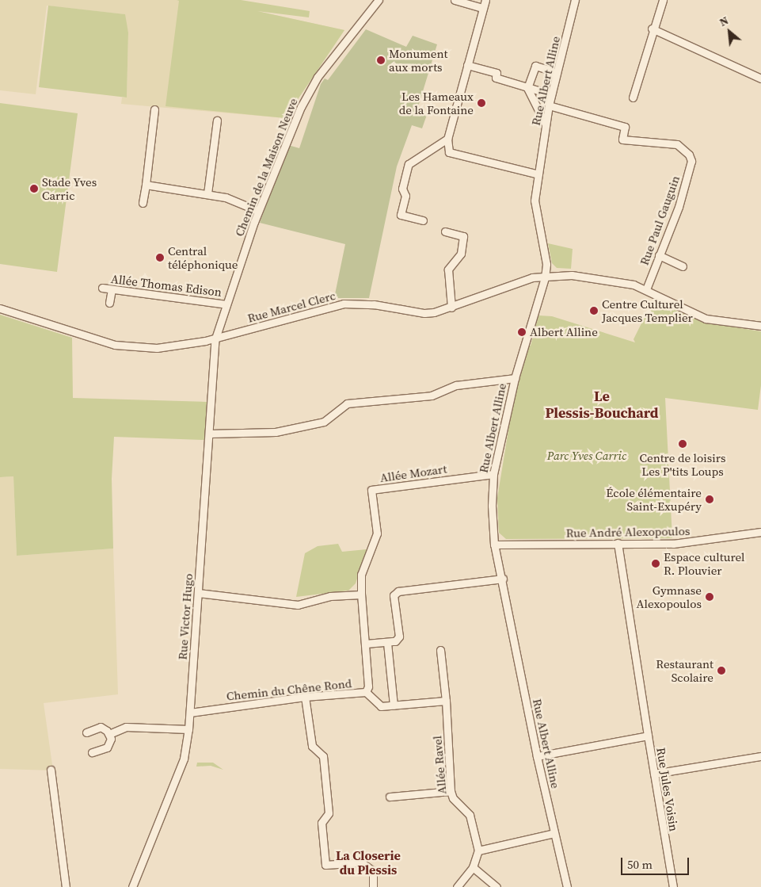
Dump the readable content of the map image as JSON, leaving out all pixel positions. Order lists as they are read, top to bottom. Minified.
{"streets":{"street":["Rue Albert Alline","Chemin de la Maison Neuve","Rue Paul Gauguin","Allée Thomas Edison","Rue Marcel Clerc","Allée Mozart","Rue André Alexopoulos","Rue Victor Hugo","Chemin du Chêne Rond","Allée Ravel","Rue Jules Voisin"]},"crossings":[["Rue Albert Alline","Rue Paul Gauguin"],["Rue Albert Alline","Rue Marcel Clerc"],["Rue Albert Alline","Allée Mozart"],["Rue Albert Alline","Rue André Alexopoulos"],["Rue Albert Alline","Rue Jules Voisin"],["Chemin de la Maison Neuve","Allée Thomas Edison"],["Chemin de la Maison Neuve","Rue Marcel Clerc"],["Chemin de la Maison Neuve","Rue Victor Hugo"],["Rue Paul Gauguin","Rue Marcel Clerc"],["Rue Marcel Clerc","Rue Victor Hugo"],["Allée Mozart","Chemin du Chêne Rond"],["Rue Victor Hugo","Chemin du Chêne Rond"]],"districts":["Le Plessis-Bouchard","La Closerie du Plessis"],"parks":["Parc Yves Carric"],"places":["Monument aux morts","Les Hameaux de la Fontaine","Stade Yves Carric","Central téléphonique","Centre Culturel Jacques Templier","Albert Alline","Centre de loisirs Les P'tits Loups","École élémentaire Saint-Exupéry","Espace culturel R. Plouvier","Gymnase Alexopoulos","Restaurant Scolaire"],"scale_bar":"50 m","north":"top left"}
